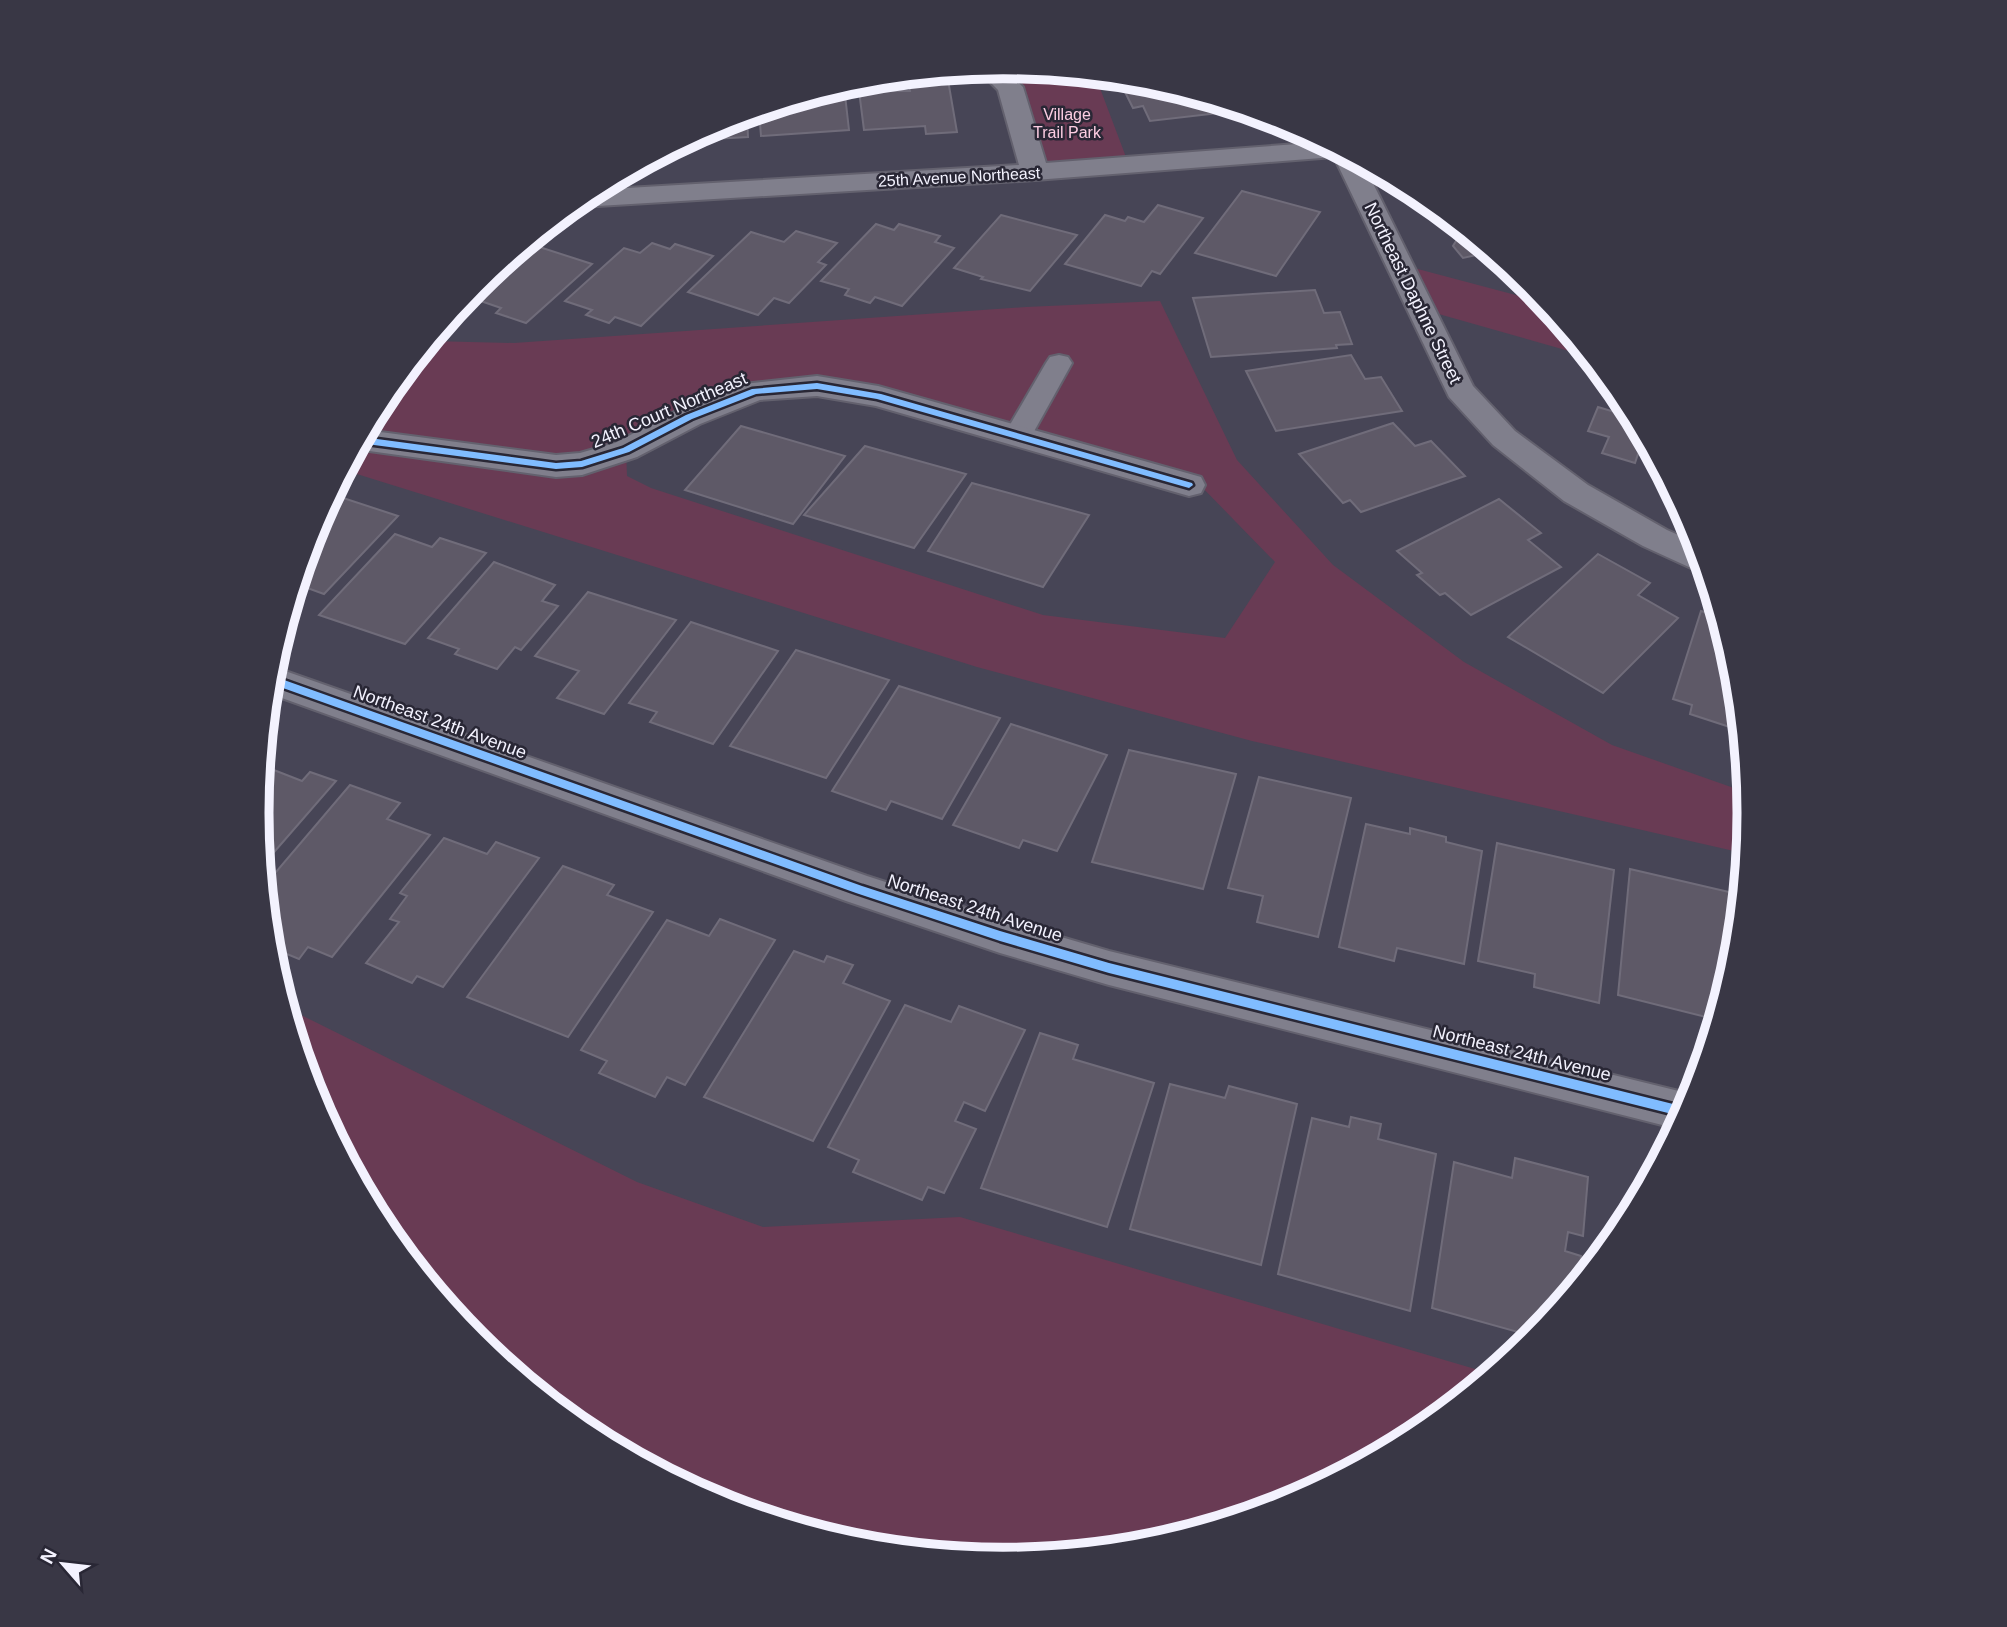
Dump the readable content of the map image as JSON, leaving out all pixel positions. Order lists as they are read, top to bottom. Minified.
{"streets":{"street":["25th Avenue Northeast","Northeast Daphne Street","24th Court Northeast","Northeast 24th Avenue"]},"parks":["Village Trail Park"],"north":"top left"}
